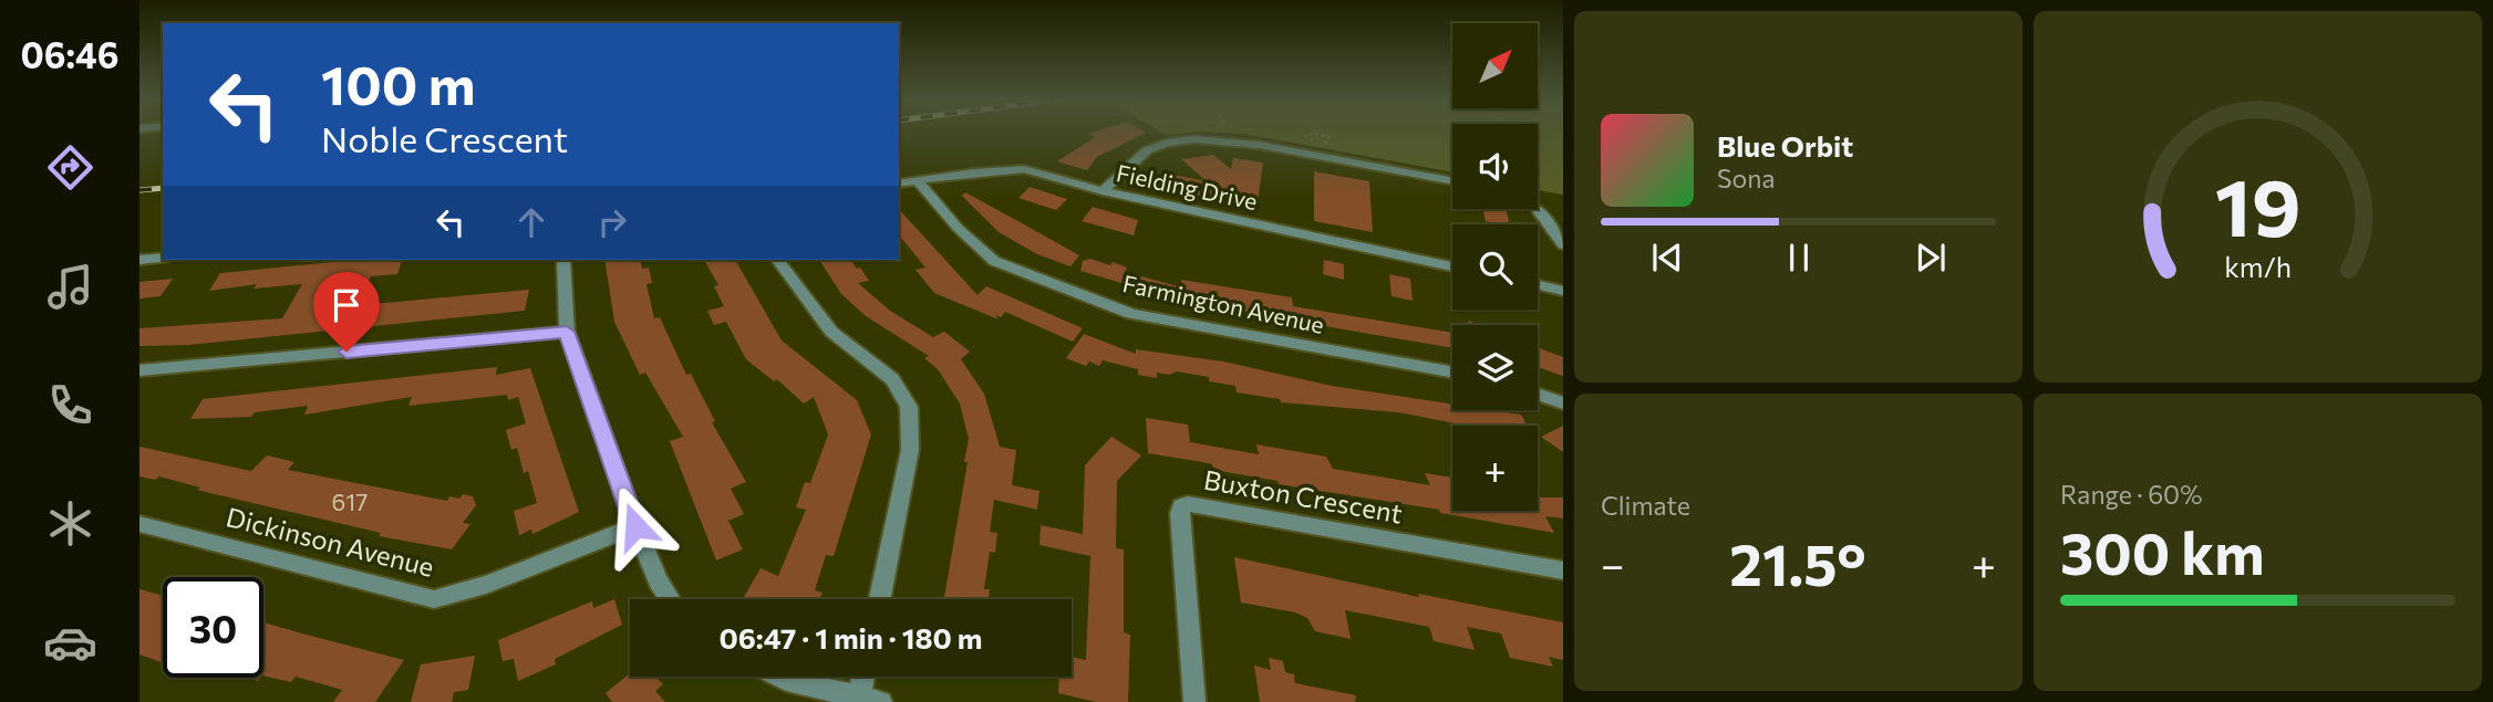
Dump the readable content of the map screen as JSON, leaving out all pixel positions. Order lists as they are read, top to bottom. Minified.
{"streets":{"street":["Fielding Drive","Farmington Avenue","Buxton Crescent","Dickinson Avenue"]},"crossings":[["Fielding Drive","Farmington Avenue"]],"house_numbers":["617"],"north":"top right","page":{"tabs":"06:46","map_buttons":"+","turn":["100 m","Noble Crescent"],"song":["Blue Orbit","Sona"],"tile":["Climate",["Range · 60%","300 km"]],"heat":["−","21.5°","+"],"limit":"30","trip":"06:47 · 1 min · 180 m","gauge":["19","km/h"]}}
